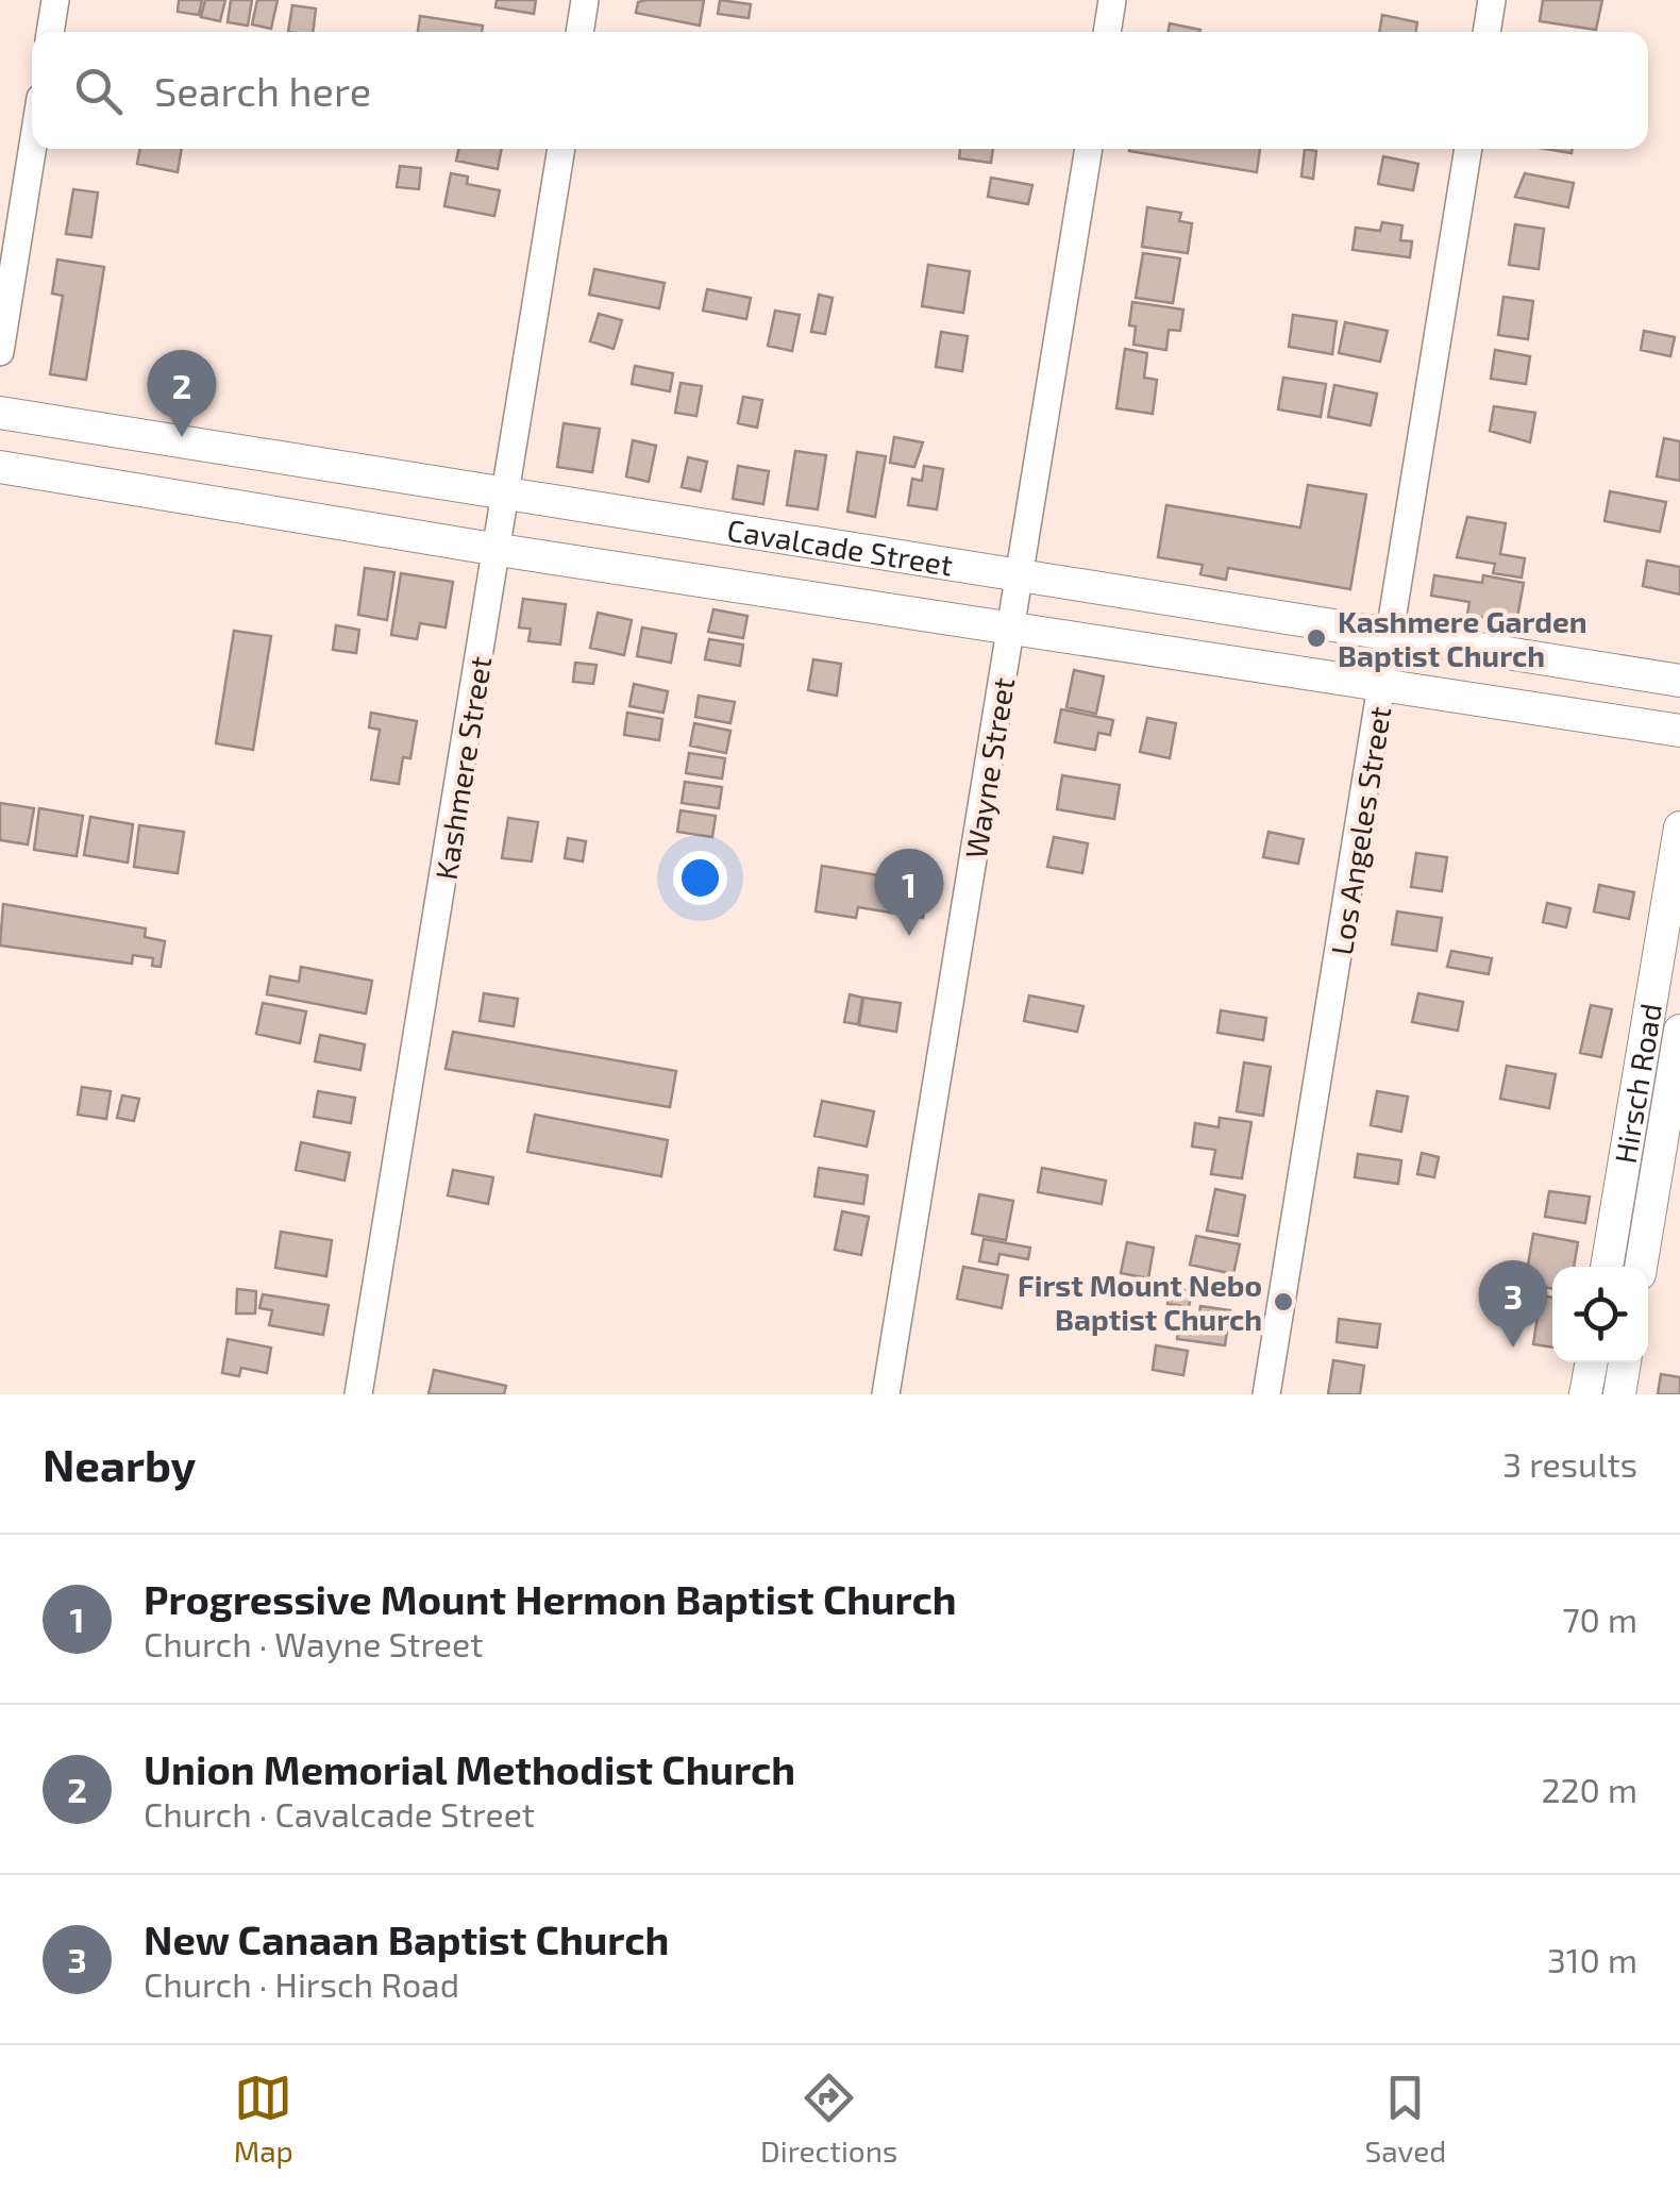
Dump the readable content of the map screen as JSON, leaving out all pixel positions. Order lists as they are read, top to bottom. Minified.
{"streets":{"main road":["Cavalcade Street","Hirsch Road"],"street":["Kashmere Street","Wayne Street","Los Angeles Street"]},"crossings":[["Cavalcade Street","Kashmere Street"],["Cavalcade Street","Wayne Street"],["Cavalcade Street","Los Angeles Street"]],"places":["Kashmere Garden Baptist Church","First Mount Nebo Baptist Church"],"page":{"search":"Search here","pins":["2","1","3"],"heading":["Nearby","3 results"],"list":[{"mark":"1","name":"Progressive Mount Hermon Baptist Church","note":"Church · Wayne Street","value":"70 m"},{"mark":"2","name":"Union Memorial Methodist Church","note":"Church · Cavalcade Street","value":"220 m"},{"mark":"3","name":"New Canaan Baptist Church","note":"Church · Hirsch Road","value":"310 m"}],"nav":["Map","Directions","Saved"]}}
